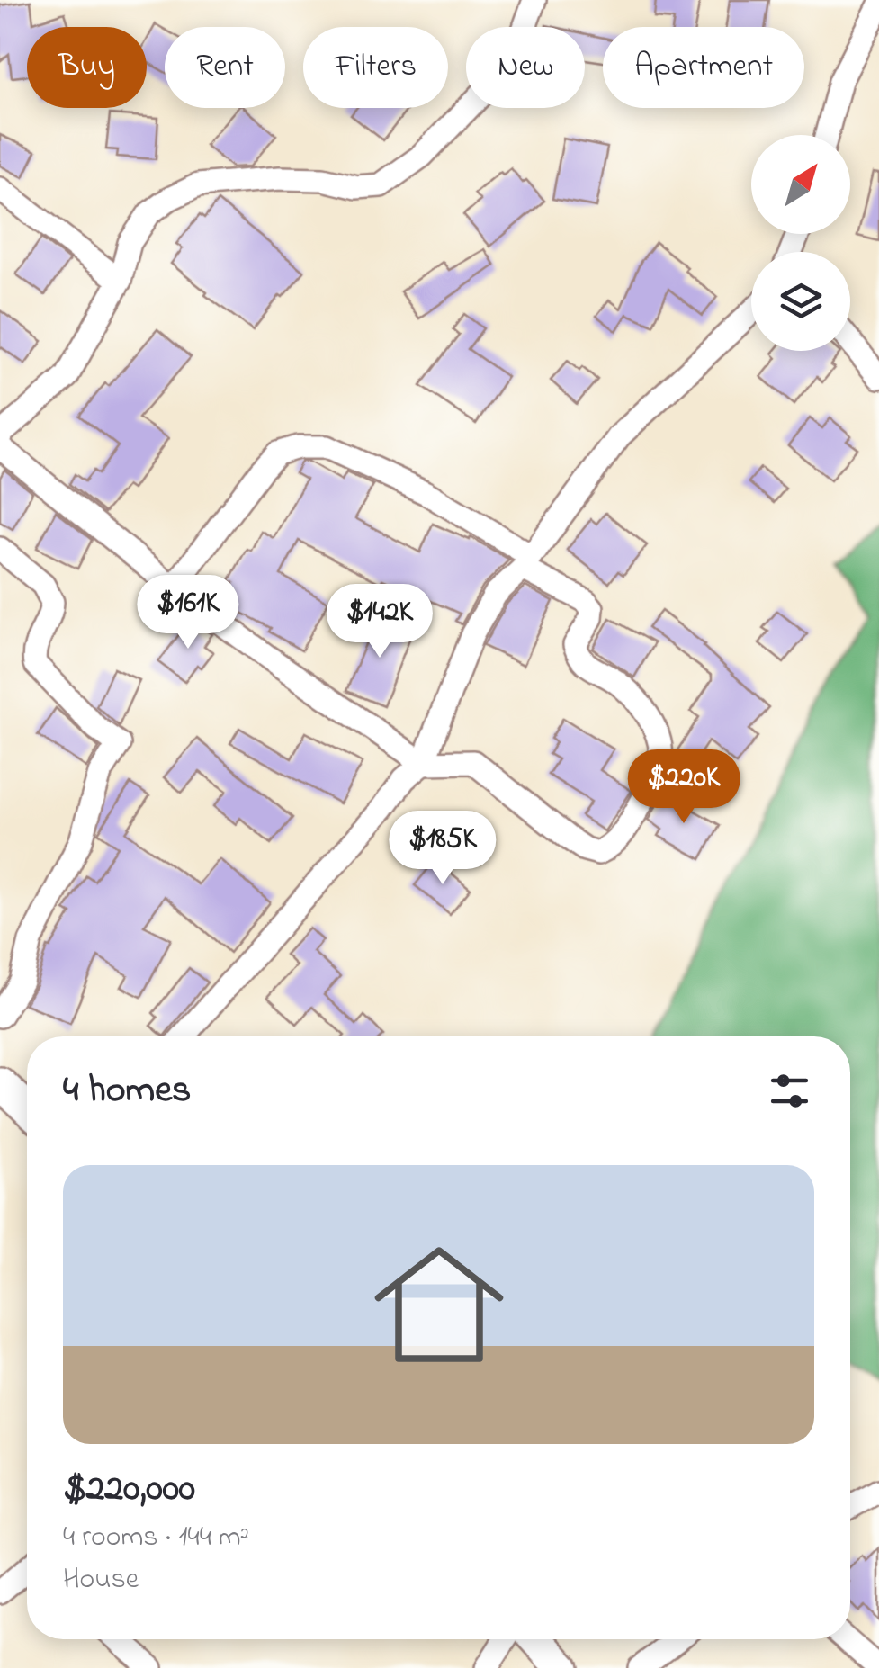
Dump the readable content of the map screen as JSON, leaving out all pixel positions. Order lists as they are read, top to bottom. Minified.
{"north":"top right","page":{"chip":["Buy","Rent","Filters","New","Apartment"],"price":["$161K","$142K","$220K","$185K"],"heading":"4 homes","list":[{"name":"$220,000","note":"4 rooms · 144 m² · House"}]}}
